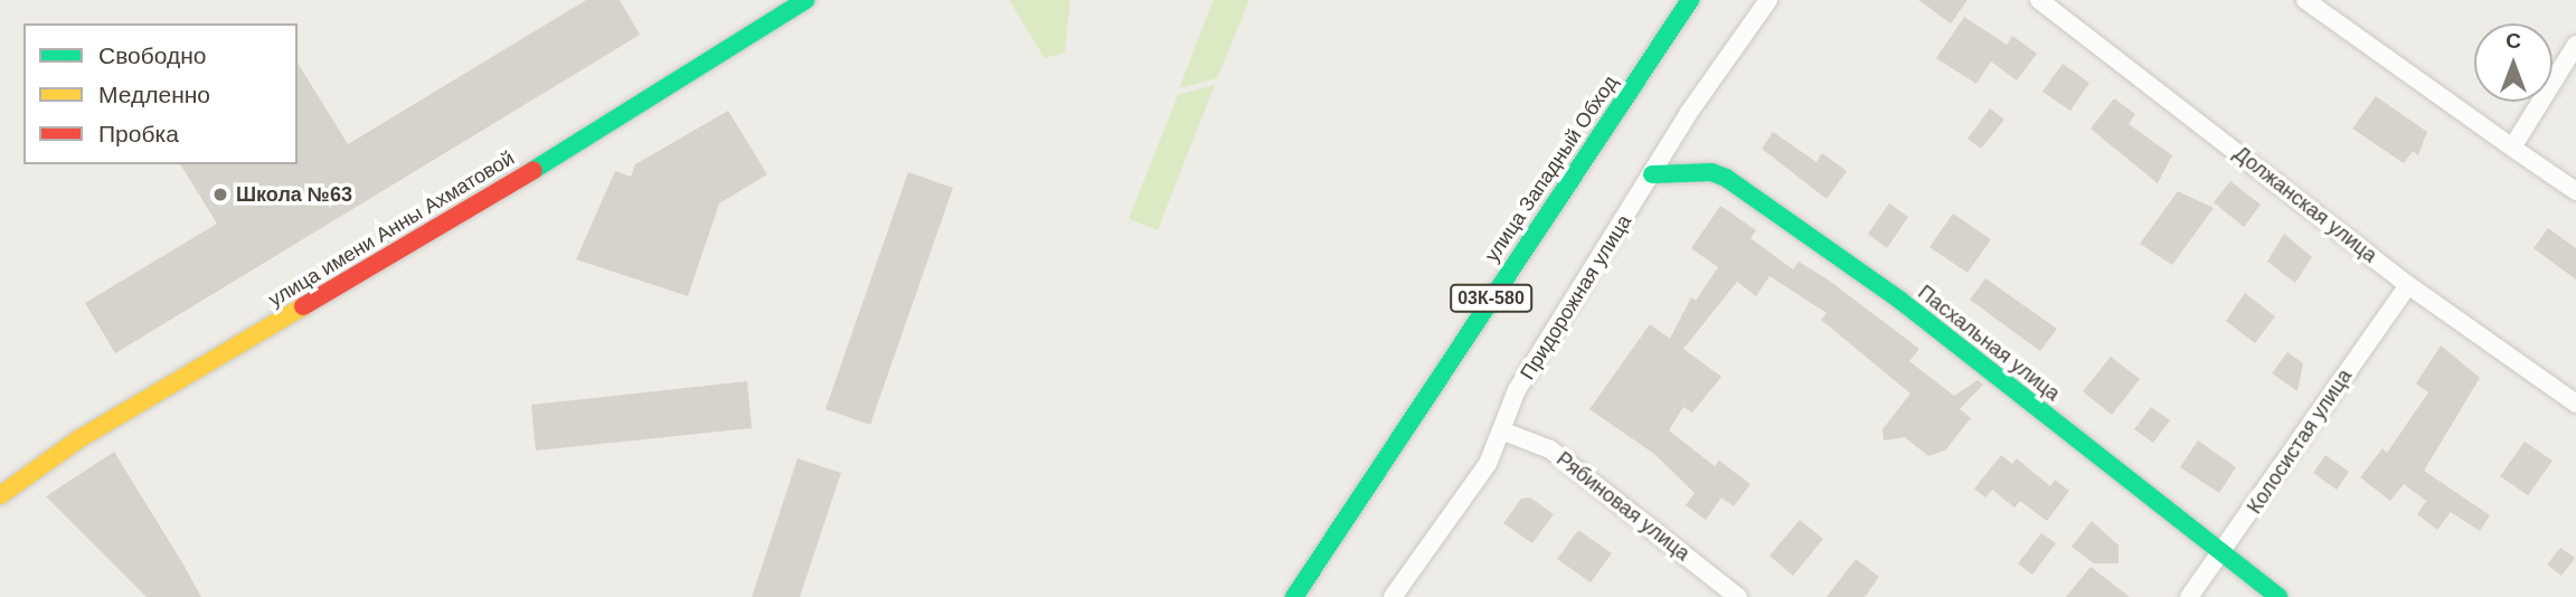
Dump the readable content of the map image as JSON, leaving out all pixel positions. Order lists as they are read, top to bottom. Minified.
{"streets":{"main road":["улица Западный Обход","улица имени Анны Ахматовой","03К-580","Пасхальная улица"],"street":["Должанская улица","Придорожная улица","Колосистая улица","Рябиновая улица"]},"crossings":[["Должанская улица","Колосистая улица"],["Придорожная улица","Пасхальная улица"],["Придорожная улица","Рябиновая улица"],["Пасхальная улица","Колосистая улица"]],"places":["Школа №63"],"legend":["Свободно","Медленно","Пробка"],"north":"top"}
